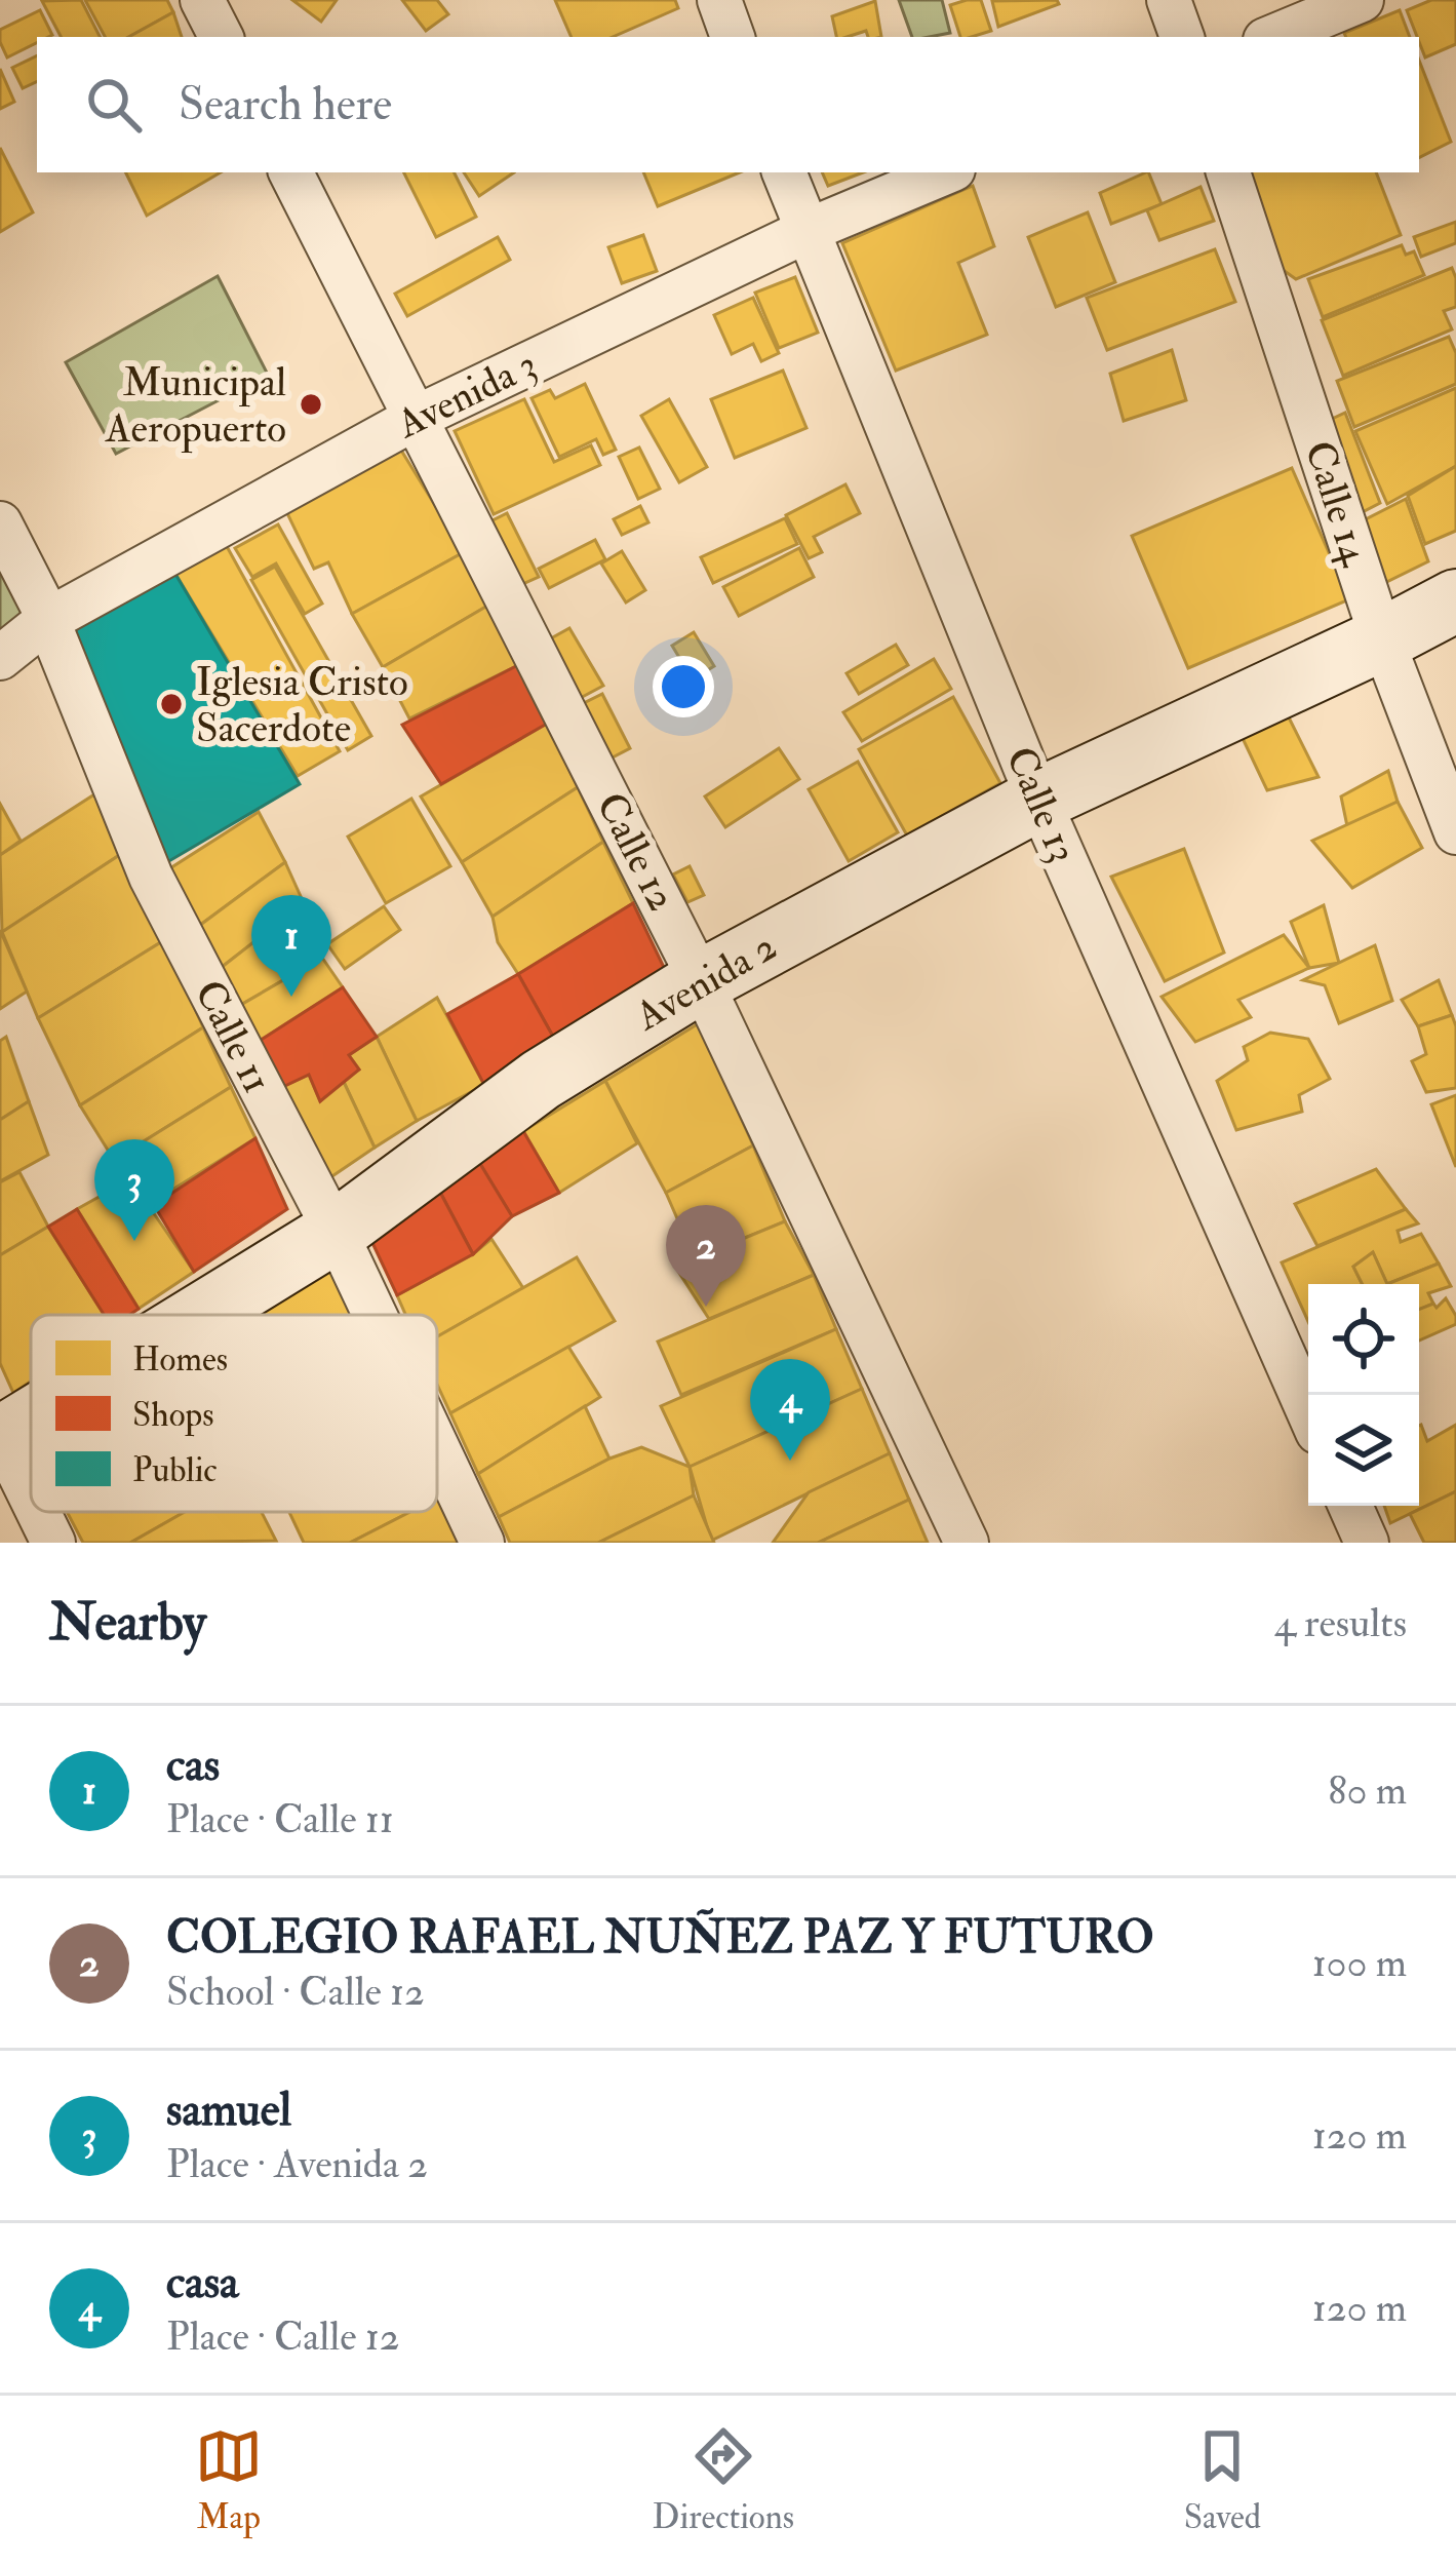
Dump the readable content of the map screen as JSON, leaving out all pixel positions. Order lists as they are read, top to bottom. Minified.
{"streets":{"street":["Avenida 3","Calle 14","Calle 13","Calle 12","Avenida 2","Calle 11"]},"crossings":[["Avenida 3","Calle 13"],["Avenida 3","Calle 12"],["Avenida 3","Calle 11"],["Calle 14","Avenida 2"],["Calle 13","Avenida 2"],["Calle 12","Avenida 2"],["Avenida 2","Calle 11"]],"places":["Municipal Aeropuerto","Iglesia Cristo Sacerdote"],"legend":["Homes","Shops","Public"],"page":{"search":"Search here","pins":["1","3","2","4"],"heading":["Nearby","4 results"],"list":[{"mark":"1","name":"cas","note":"Place · Calle 11","value":"80 m"},{"mark":"2","name":"COLEGIO RAFAEL NUÑEZ PAZ Y FUTURO","note":"School · Calle 12","value":"100 m"},{"mark":"3","name":"samuel","note":"Place · Avenida 2","value":"120 m"},{"mark":"4","name":"casa","note":"Place · Calle 12","value":"120 m"}],"nav":["Map","Directions","Saved"]}}
